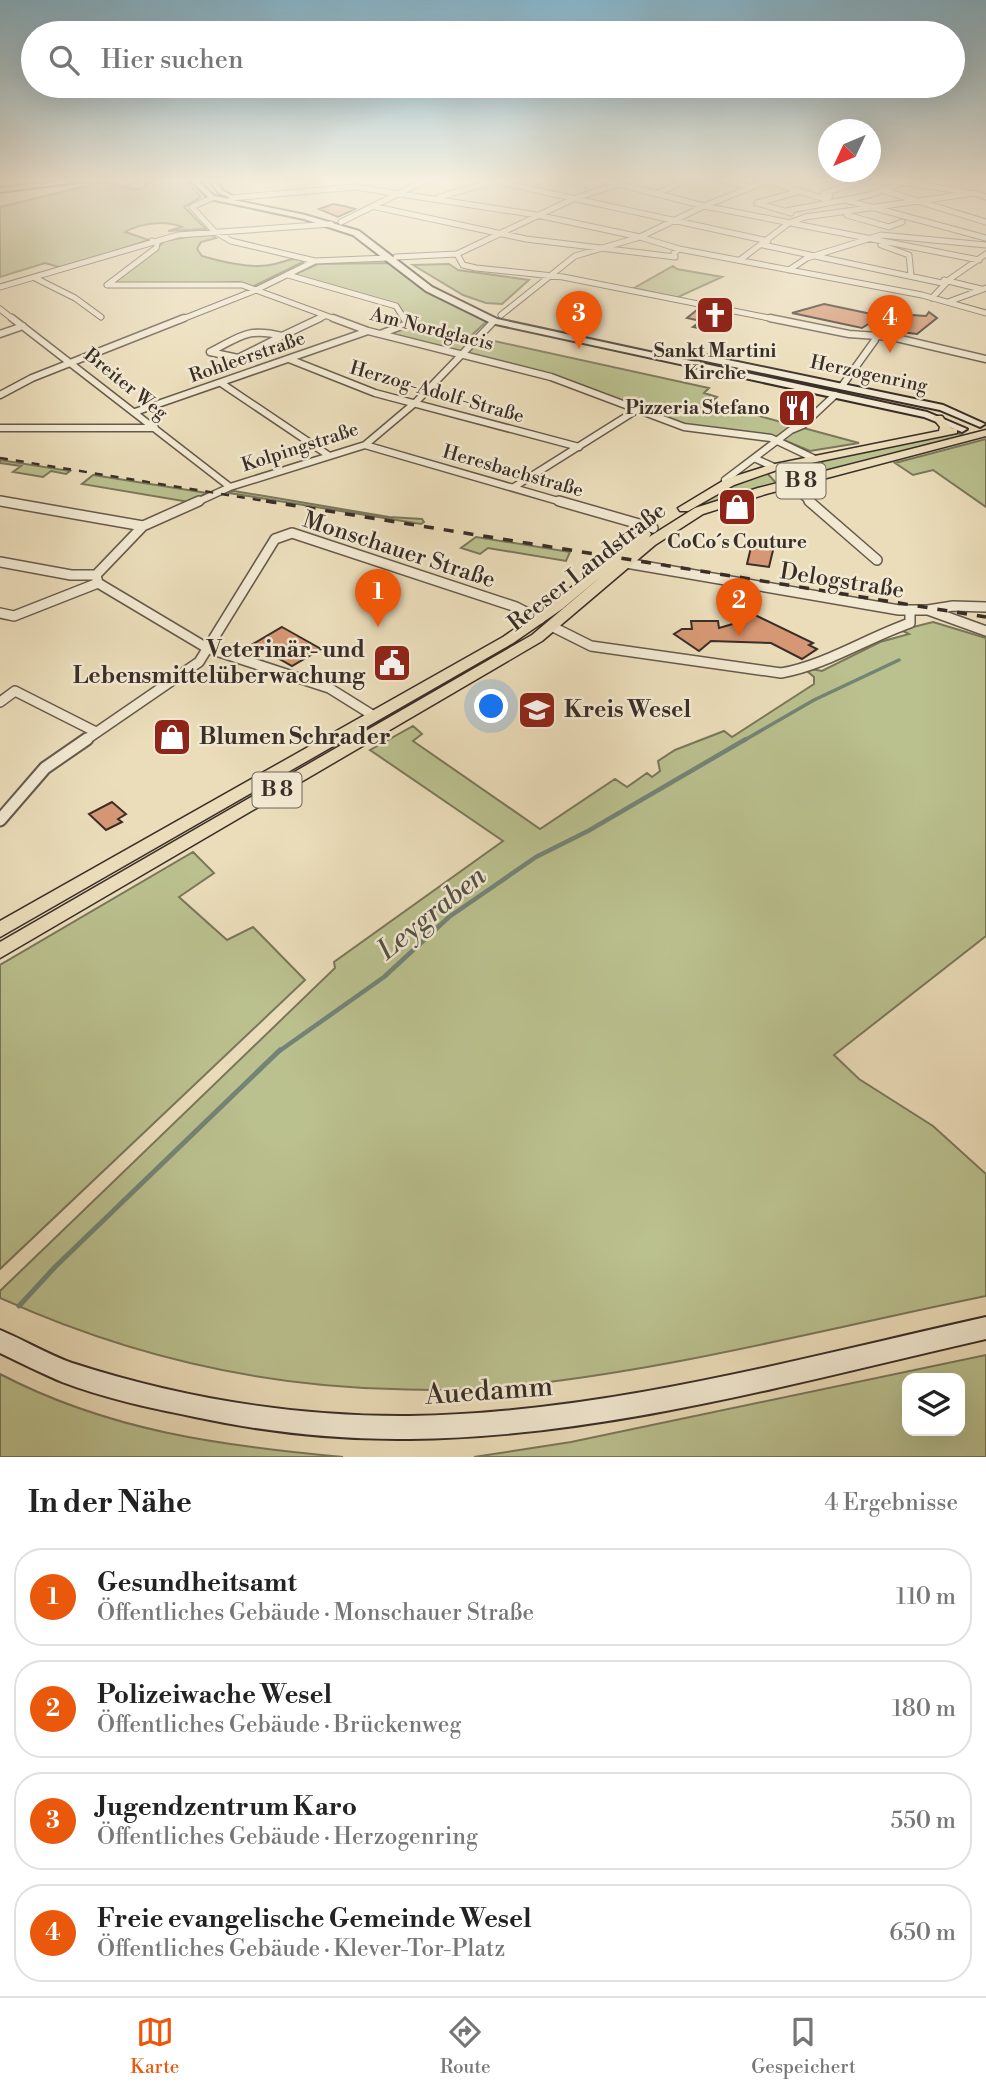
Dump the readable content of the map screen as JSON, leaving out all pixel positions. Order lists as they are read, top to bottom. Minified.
{"streets":{"main road":["Herzogenring","B 8","Reeser Landstraße","Auedamm"],"street":["Am Nordglacis","Rohleerstraße","Breiter Weg","Herzog-Adolf-Straße","Kolpingstraße","Heresbachstraße","Monschauer Straße","Delogstraße"]},"crossings":[["Am Nordglacis","Rohleerstraße"],["Am Nordglacis","Kolpingstraße"],["Am Nordglacis","Reeser Landstraße"],["Rohleerstraße","Breiter Weg"],["Rohleerstraße","Herzog-Adolf-Straße"],["Herzogenring","Kolpingstraße"],["Herzogenring","Reeser Landstraße"],["Breiter Weg","Kolpingstraße"],["Herzog-Adolf-Straße","Kolpingstraße"],["Kolpingstraße","Heresbachstraße"],["Heresbachstraße","Reeser Landstraße"],["Monschauer Straße","Reeser Landstraße"],["Monschauer Straße","Delogstraße"],["Reeser Landstraße","Delogstraße"]],"water":["Leygraben"],"places":{"church":["Sankt Martini Kirche"],"restaurant":["Pizzeria Stefano"],"shop":["CoCo´s Couture","Blumen Schrader"],"public building":["Veterinär- und Lebensmittelüberwachung"],"school or university":["Kreis Wesel"]},"north":"bottom left","page":{"search":"Hier suchen","pins":["3","4","1","2"],"heading":["In der Nähe","4 Ergebnisse"],"list":[{"mark":"1","name":"Gesundheitsamt","note":"Öffentliches Gebäude · Monschauer Straße","value":"110 m"},{"mark":"2","name":"Polizeiwache Wesel","note":"Öffentliches Gebäude · Brückenweg","value":"180 m"},{"mark":"3","name":"Jugendzentrum Karo","note":"Öffentliches Gebäude · Herzogenring","value":"550 m"},{"mark":"4","name":"Freie evangelische Gemeinde Wesel","note":"Öffentliches Gebäude · Klever-Tor-Platz","value":"650 m"}],"nav":["Karte","Route","Gespeichert"]}}
